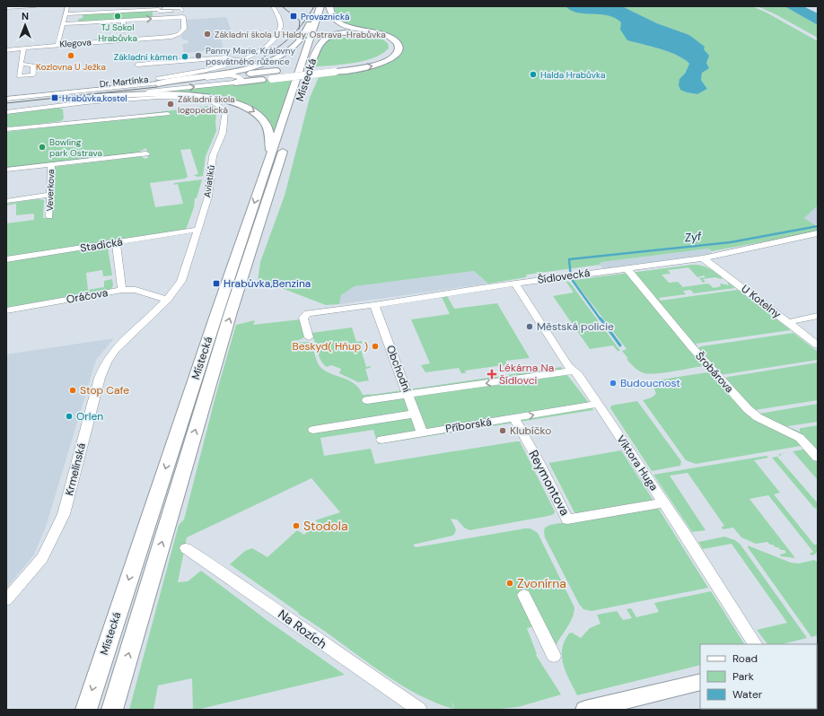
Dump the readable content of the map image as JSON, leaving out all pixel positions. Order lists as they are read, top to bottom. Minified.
{"streets":{"highway":["Místecká"],"street":["Klegova","Dr. Martínka","Aviatiků","Veverkova","Stadická","Šídlovecká","Oráčova","U Kotelny","Obchodní","Šrobárova","Příborská","Viktora Huga","Krmelínská","Reymontova","Na Rozích"]},"crossings":[["Aviatiků","Stadická"],["Aviatiků","Oráčova"],["Aviatiků","Krmelínská"],["Šídlovecká","U Kotelny"],["Šídlovecká","Obchodní"],["Šídlovecká","Šrobárova"],["Šídlovecká","Viktora Huga"],["Obchodní","Příborská"],["Příborská","Viktora Huga"],["Příborská","Reymontova"],["Viktora Huga","Reymontova"]],"water":["Zyf"],"places":{"other":["TJ Sokol Hrabůvka","Základní škola U Haldy, Ostrava-Hrabůvka","Kozlovna U Ježka","Panny Marie, Královny posvátného růžence","Základní kámen","Halda Hrabůvka","Základní škola logopedická","Bowling park Ostrava","Městská policie","Beskyd( Hňup )","Budoucnost","Stop Cafe","Orlen","Klubíčko","Stodola","Zvonírna"],"transit":["Provaznická","Hrabůvka,kostel","Hrabůvka,Benzina"],"health":["Lékárna Na Šídlovci"]},"legend":["Road","Park","Water"],"north":"top"}
